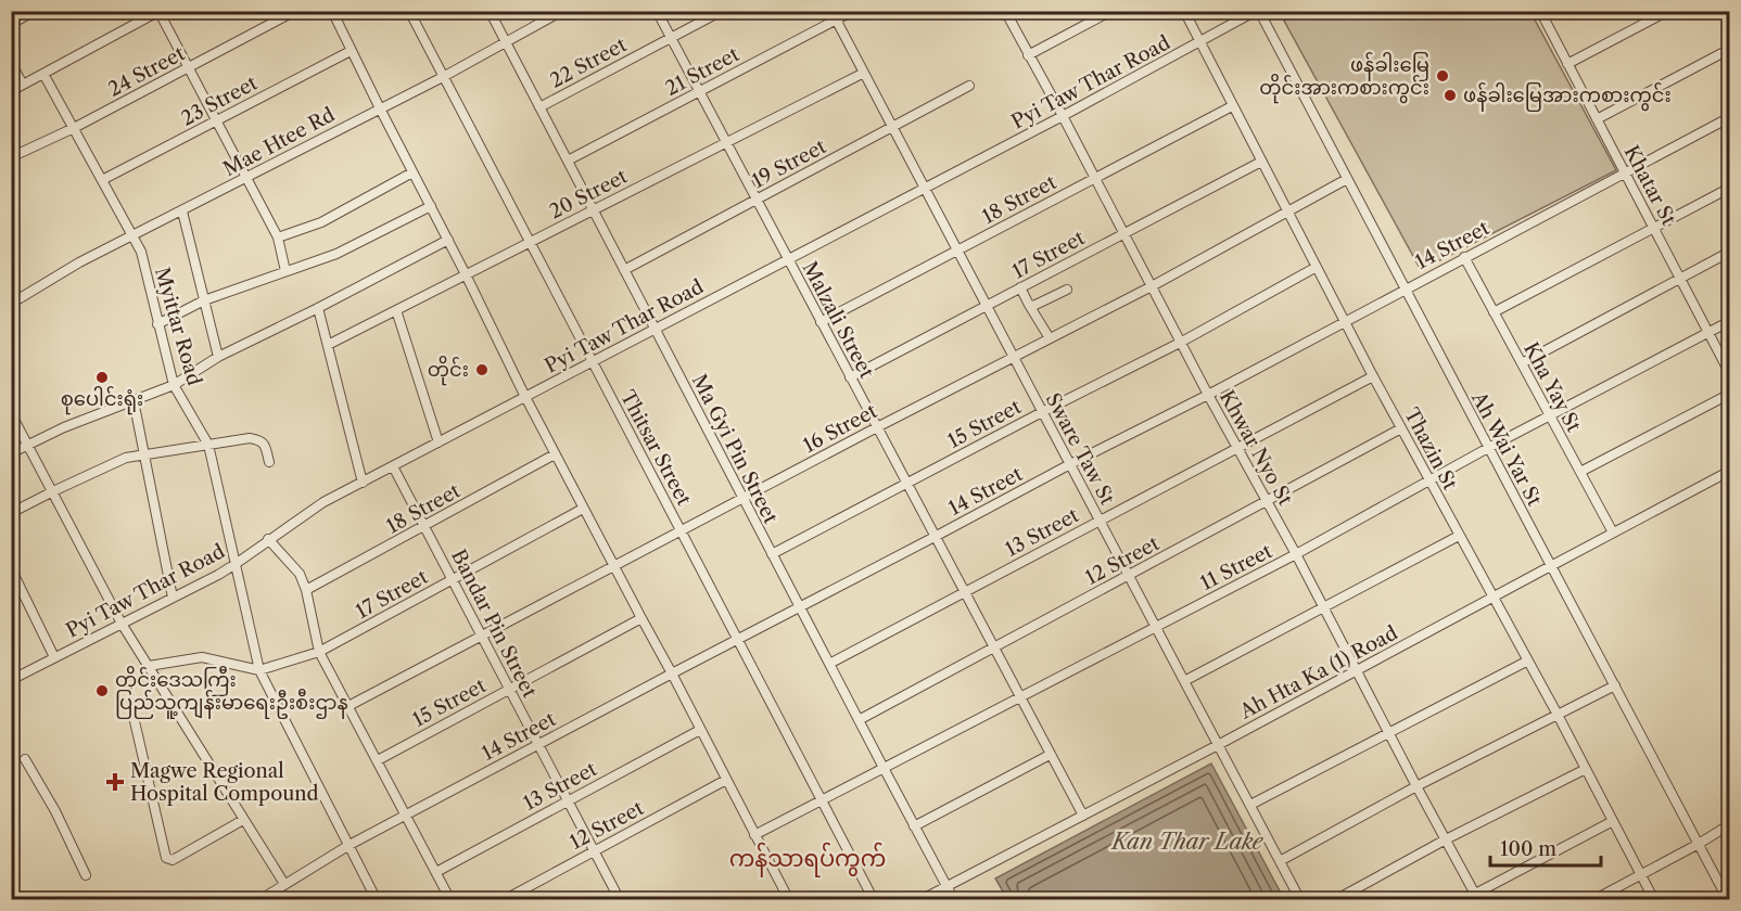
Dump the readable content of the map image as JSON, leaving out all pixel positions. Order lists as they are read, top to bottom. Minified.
{"streets":{"street":["22 Street","24 Street","21 Street","Pyi Taw Thar Road","23 Street","Mae Htee Rd","19 Street","Khatar St","20 Street","18 Street","14 Street","17 Street","Malzali Street","Myittar Road","Kha Yay St","15 Street","16 Street","Thitsar Street","Khwar Nyo St","Ma Gyi Pin Street","Sware Taw St","Thazin St","Ah Wai Yar St","13 Street","12 Street","11 Street","Bandar Pin Street","Ah Hta Ka (1) Road"]},"crossings":[["22 Street","Malzali Street"],["22 Street","Ma Gyi Pin Street"],["24 Street","Myittar Road"],["21 Street","Malzali Street"],["21 Street","Ma Gyi Pin Street"],["21 Street","Sware Taw St"],["Pyi Taw Thar Road","Malzali Street"],["Pyi Taw Thar Road","Myittar Road"],["Pyi Taw Thar Road","Thitsar Street"],["Pyi Taw Thar Road","Khwar Nyo St"],["Pyi Taw Thar Road","Ma Gyi Pin Street"],["Pyi Taw Thar Road","Sware Taw St"],["Pyi Taw Thar Road","Thazin St"],["Pyi Taw Thar Road","Ah Wai Yar St"],["Pyi Taw Thar Road","Bandar Pin Street"],["23 Street","Myittar Road"],["Mae Htee Rd","Myittar Road"],["Mae Htee Rd","Thitsar Street"],["Mae Htee Rd","Ma Gyi Pin Street"],["19 Street","Malzali Street"],["19 Street","Ma Gyi Pin Street"],["19 Street","Sware Taw St"],["Khatar St","14 Street"],["Khatar St","11 Street"],["20 Street","Malzali Street"],["20 Street","Thitsar Street"],["20 Street","Ma Gyi Pin Street"],["20 Street","Sware Taw St"],["18 Street","Malzali Street"],["18 Street","Khwar Nyo St"],["18 Street","Sware Taw St"],["18 Street","Thazin St"],["18 Street","Bandar Pin Street"],["14 Street","Malzali Street"],["14 Street","Myittar Road"],["14 Street","Kha Yay St"],["14 Street","Thitsar Street"],["14 Street","Khwar Nyo St"],["14 Street","Ma Gyi Pin Street"],["14 Street","Sware Taw St"],["14 Street","Thazin St"],["14 Street","Ah Wai Yar St"],["14 Street","Bandar Pin Street"],["17 Street","Malzali Street"],["17 Street","Myittar Road"],["17 Street","Khwar Nyo St"],["17 Street","Sware Taw St"],["17 Street","Thazin St"],["17 Street","Bandar Pin Street"],["Malzali Street","15 Street"],["Malzali Street","16 Street"],["Malzali Street","13 Street"],["Malzali Street","12 Street"],["Malzali Street","11 Street"],["Malzali Street","Ah Hta Ka (1) Road"],["Kha Yay St","11 Street"],["Kha Yay St","Ah Hta Ka (1) Road"],["15 Street","Khwar Nyo St"],["15 Street","Ma Gyi Pin Street"],["15 Street","Sware Taw St"],["15 Street","Thazin St"],["15 Street","Bandar Pin Street"],["16 Street","Thitsar Street"],["16 Street","Khwar Nyo St"],["16 Street","Ma Gyi Pin Street"],["16 Street","Sware Taw St"],["16 Street","Thazin St"],["16 Street","Ah Wai Yar St"],["16 Street","Bandar Pin Street"],["Thitsar Street","11 Street"],["Khwar Nyo St","13 Street"],["Khwar Nyo St","12 Street"],["Khwar Nyo St","11 Street"],["Khwar Nyo St","Ah Hta Ka (1) Road"],["Ma Gyi Pin Street","13 Street"],["Ma Gyi Pin Street","12 Street"],["Ma Gyi Pin Street","11 Street"],["Ma Gyi Pin Street","Ah Hta Ka (1) Road"],["Sware Taw St","13 Street"],["Sware Taw St","12 Street"],["Sware Taw St","11 Street"],["Sware Taw St","Ah Hta Ka (1) Road"],["Thazin St","13 Street"],["Thazin St","12 Street"],["Thazin St","11 Street"],["Thazin St","Ah Hta Ka (1) Road"],["Ah Wai Yar St","11 Street"],["Ah Wai Yar St","Ah Hta Ka (1) Road"],["13 Street","Bandar Pin Street"],["12 Street","Bandar Pin Street"]],"districts":["ကန်သာရပ်ကွက်"],"water":["Kan Thar Lake"],"places":{"other":["ဖန်ခါးမြေ တိုင်းအားကစားကွင်း","ဖန်ခါးမြေအားကစားကွင်း","တိုင်း","စုပေါင်းရုံး","တိုင်းဒေသကြီး ပြည်သူ့ကျန်းမာရေးဦးစီးဌာန"],"health":["Magwe Regional Hospital Compound"]},"scale_bar":"100 m"}
